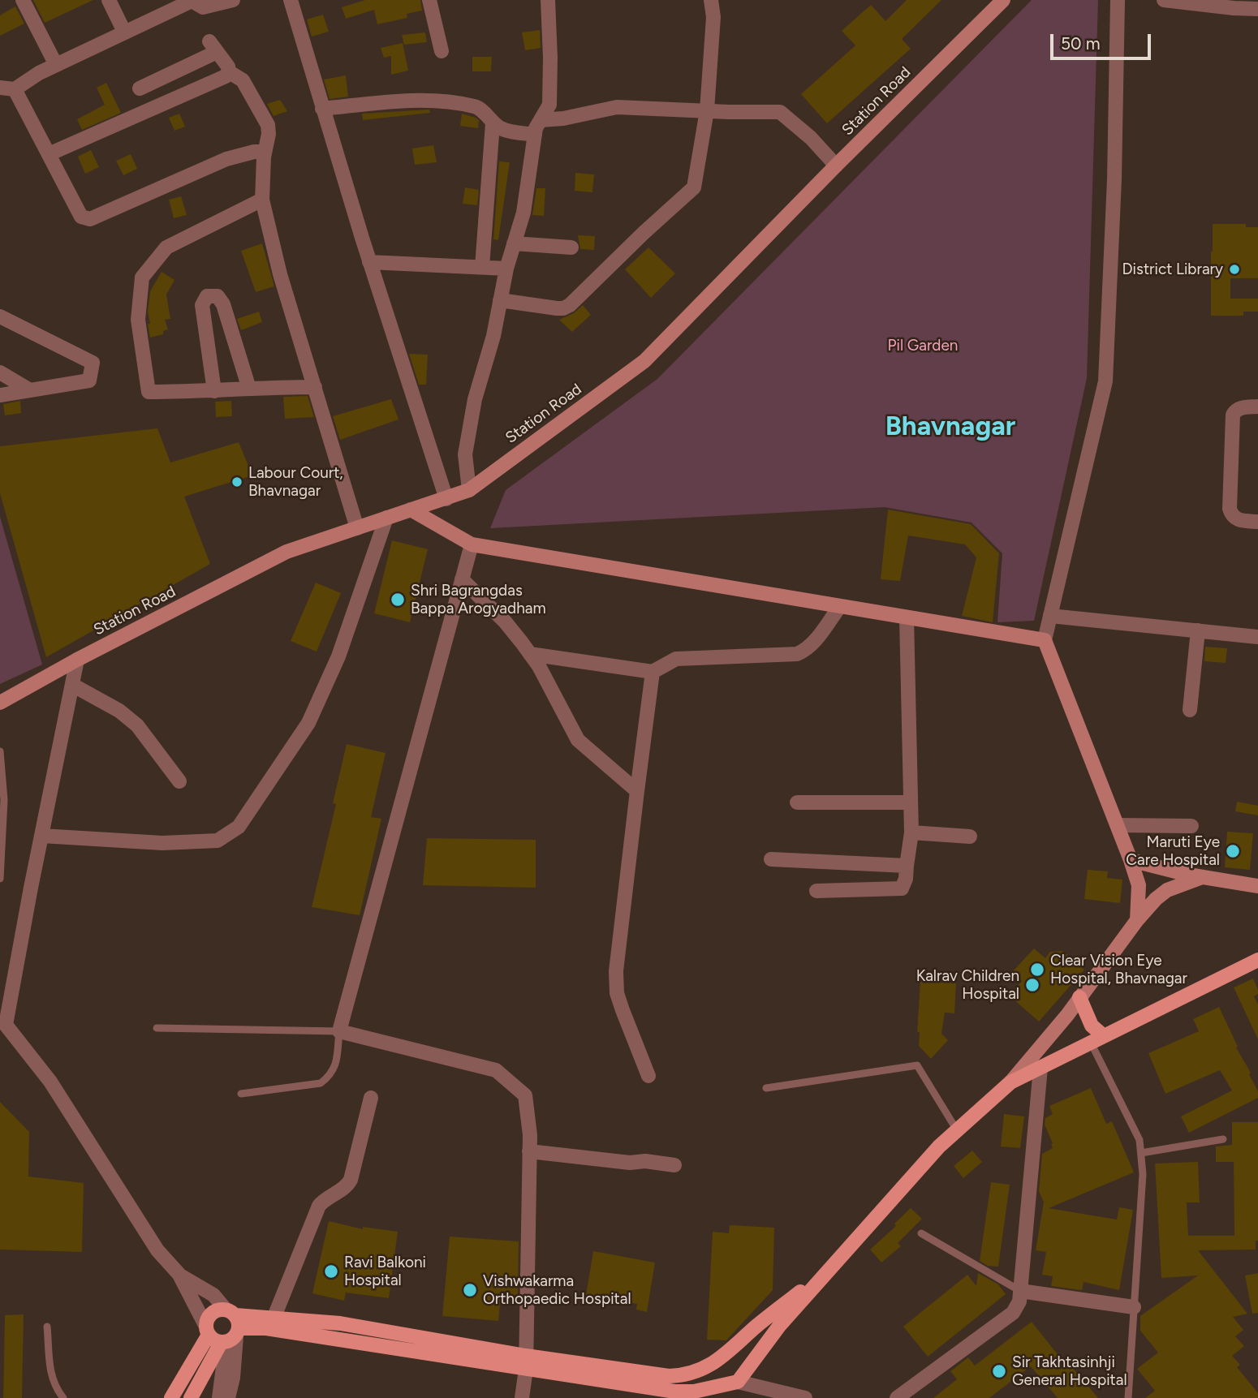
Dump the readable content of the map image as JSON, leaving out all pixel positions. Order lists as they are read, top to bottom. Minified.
{"streets":{"main road":["Station Road"]},"districts":["Bhavnagar"],"parks":["Pil Garden"],"places":["District Library","Labour Court, Bhavnagar","Shri Bagrangdas Bappa Arogyadham","Maruti Eye Care Hospital","Clear Vision Eye Hospital, Bhavnagar","Kalrav Children Hospital","Ravi Balkoni Hospital","Vishwakarma Orthopaedic Hospital","Sir Takhtasinhji General Hospital"],"scale_bar":"50 m"}
